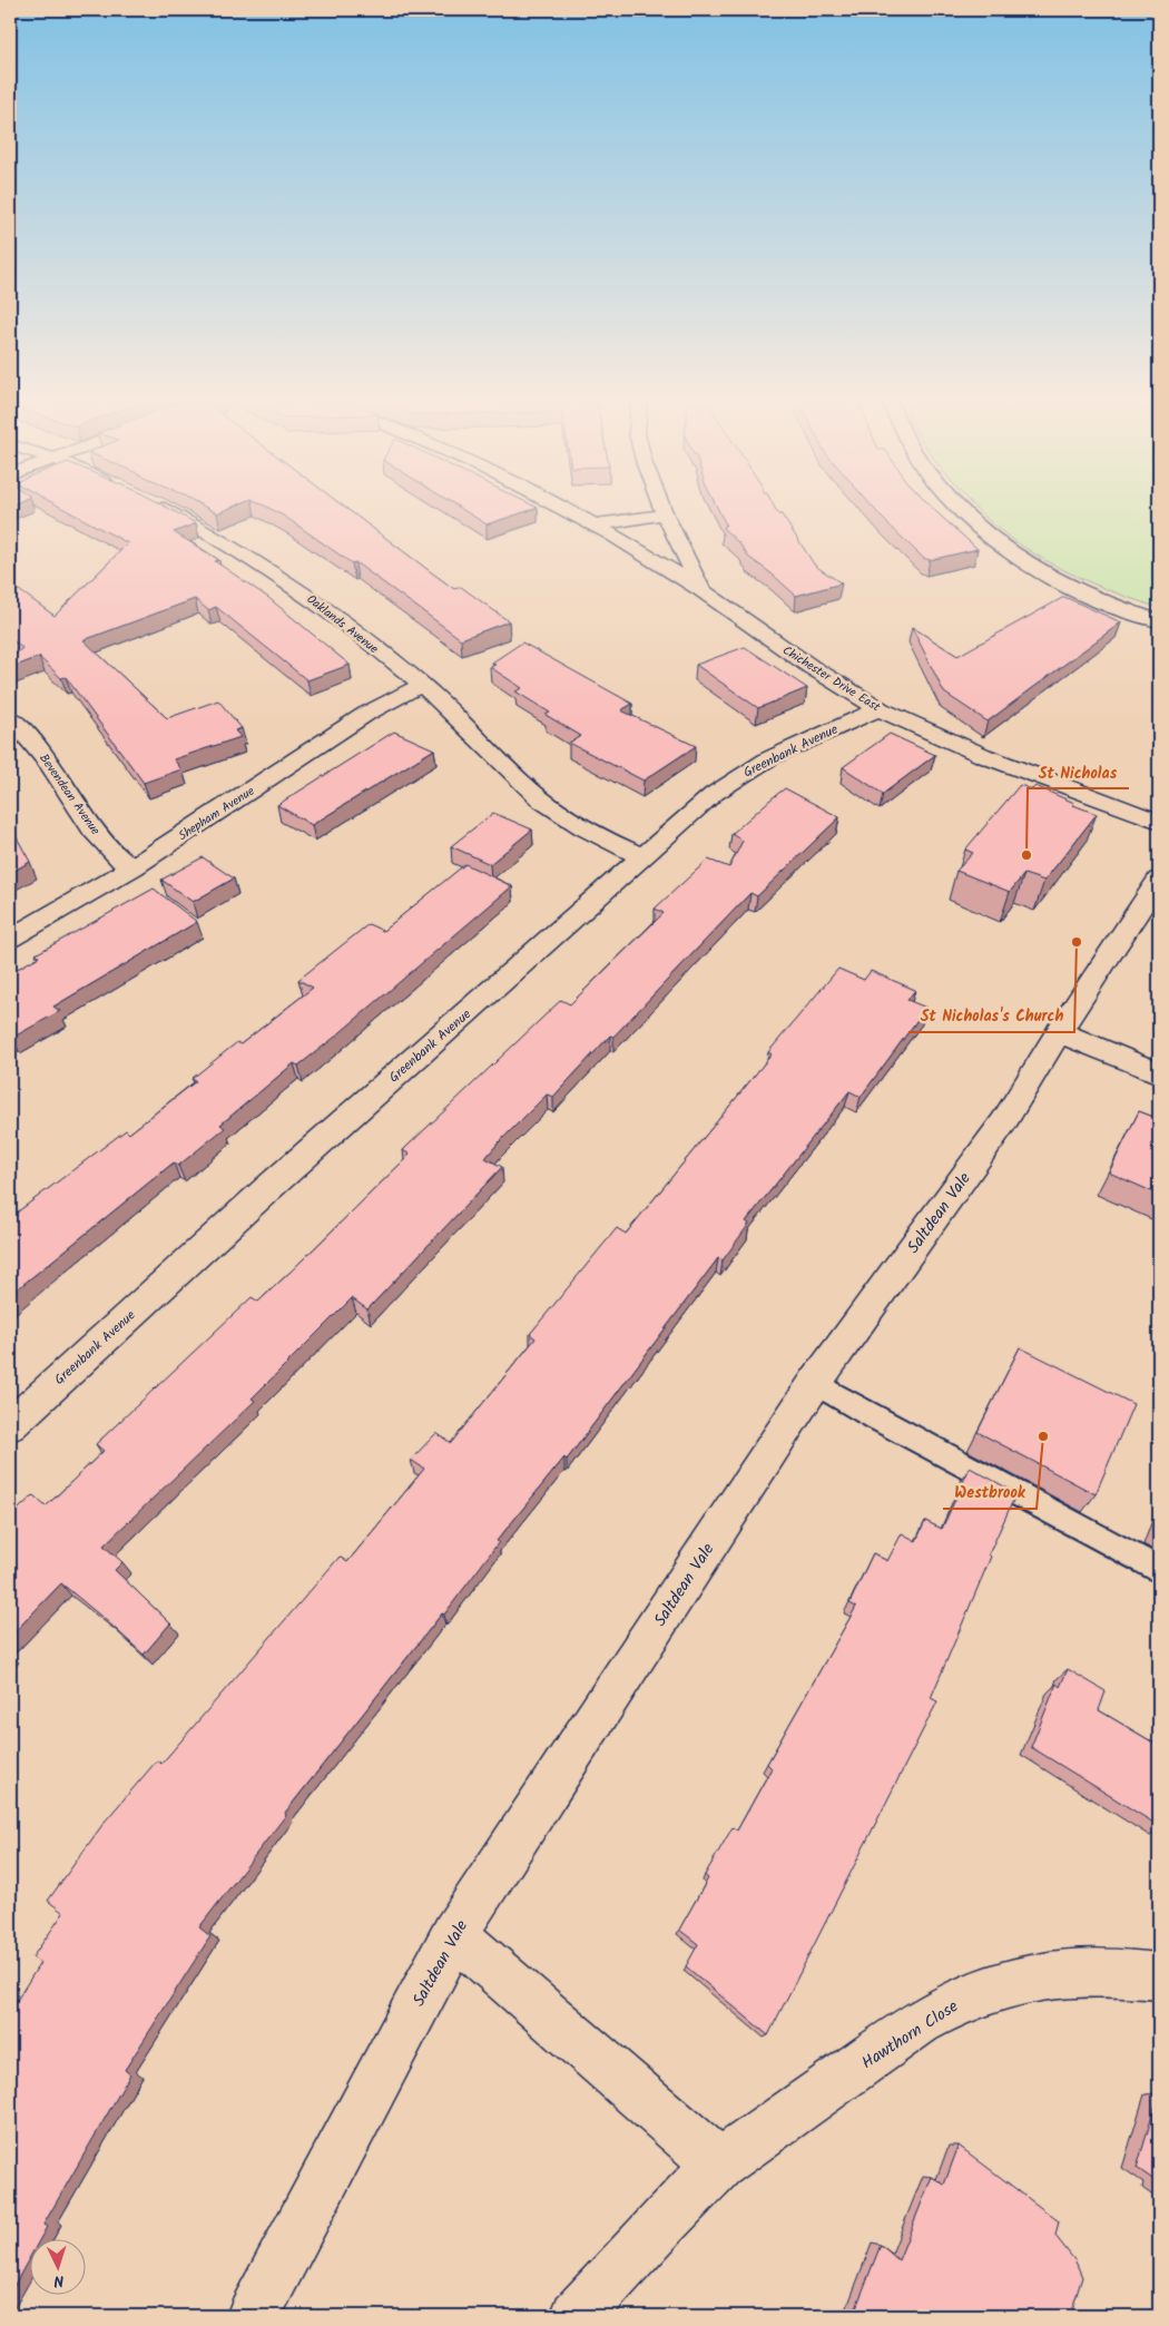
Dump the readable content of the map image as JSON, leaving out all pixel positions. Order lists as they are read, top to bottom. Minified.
{"streets":{"street":["Oaklands Avenue","Chichester Drive East","Greenbank Avenue","Bevendean Avenue","Shepham Avenue","Saltdean Vale","Hawthorn Close"]},"crossings":[["Oaklands Avenue","Greenbank Avenue"],["Oaklands Avenue","Shepham Avenue"],["Chichester Drive East","Greenbank Avenue"],["Bevendean Avenue","Shepham Avenue"]],"places":["St Nicholas","St Nicholas's Church","Westbrook"],"north":"bottom"}
